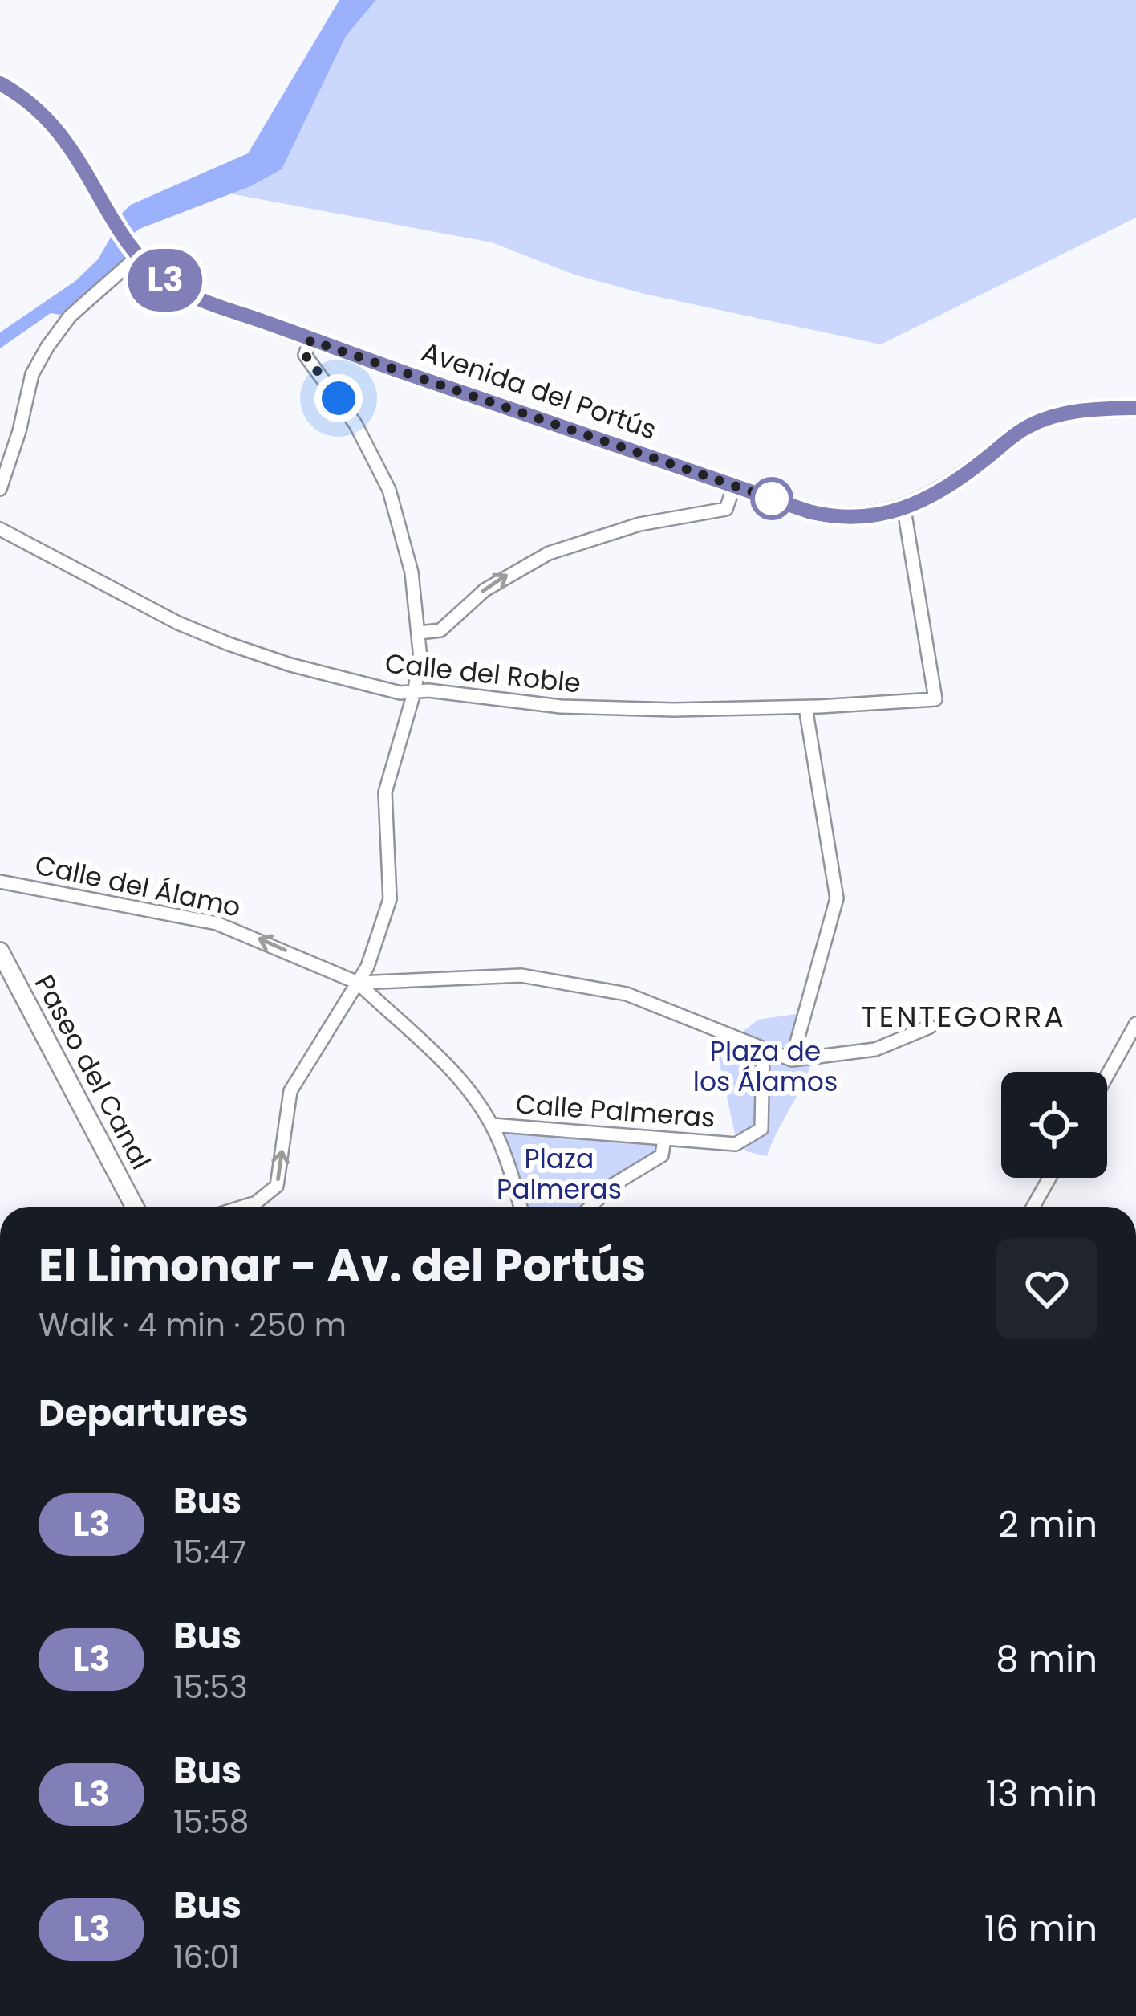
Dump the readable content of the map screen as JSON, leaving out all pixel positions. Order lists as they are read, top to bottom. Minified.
{"streets":{"main road":["Avenida del Portús","Paseo del Canal"],"street":["Calle del Roble","Calle del Álamo","Calle Palmeras"]},"crossings":[["Avenida del Portús","Calle del Roble"],["Calle del Álamo","Calle Palmeras"]],"one_way":["Calle del Álamo"],"districts":["TENTEGORRA"],"parks":["Plaza de los Álamos","Plaza Palmeras"],"lines":["bus line L3"],"page":{"on_map":"L3","heading":[["El Limonar - Av. del Portús","Walk · 4 min · 250 m"],"Departures"],"list":[{"mark":"L3","name":"Bus","note":"15:47","value":"2 min"},{"mark":"L3","name":"Bus","note":"15:53","value":"8 min"},{"mark":"L3","name":"Bus","note":"15:58","value":"13 min"},{"mark":"L3","name":"Bus","note":"16:01","value":"16 min"}]}}
